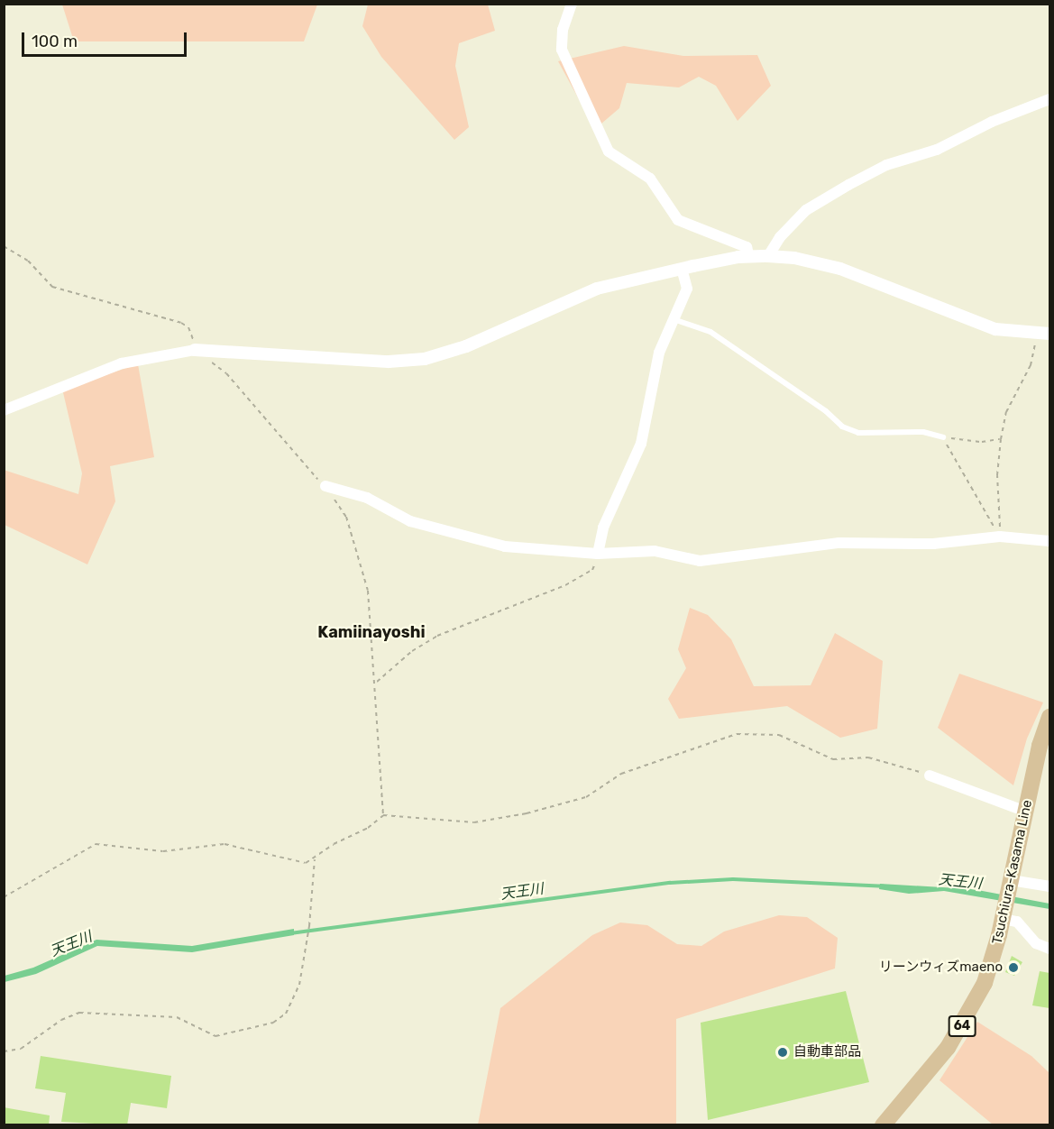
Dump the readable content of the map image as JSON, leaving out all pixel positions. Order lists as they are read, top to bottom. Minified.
{"streets":{"main road":["Tsuchiura-Kasama Line","64"]},"districts":["Kamiinayoshi"],"water":["天王川"],"places":["リーンウィズmaeno","自動車部品"],"scale_bar":"100 m"}
